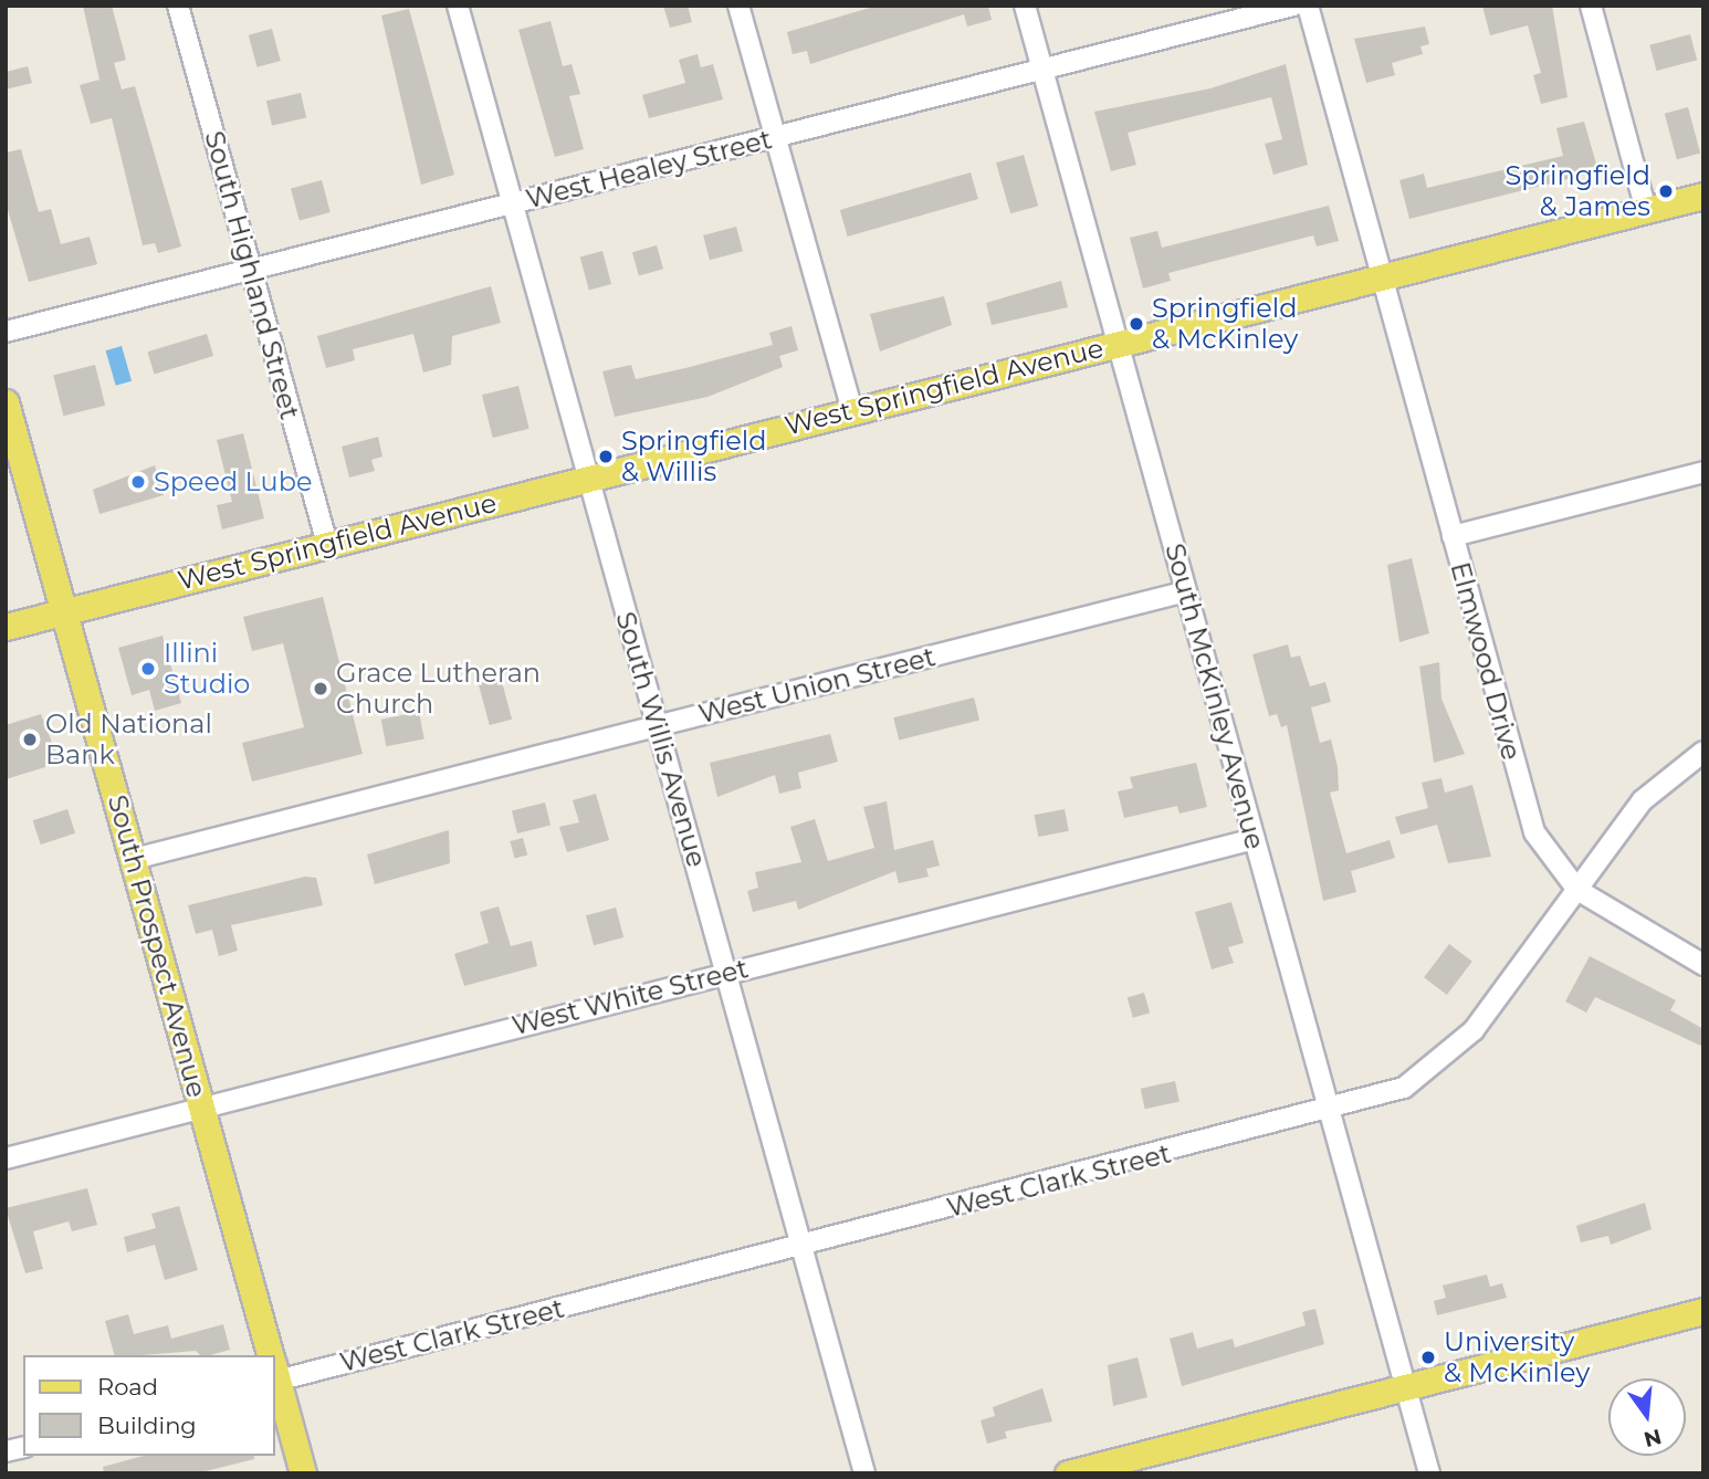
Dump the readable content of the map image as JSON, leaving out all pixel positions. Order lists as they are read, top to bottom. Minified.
{"streets":{"main road":["West Springfield Avenue","South Prospect Avenue"],"street":["West Healey Street","South Highland Street","Elmwood Drive","West Union Street","South McKinley Avenue","South Willis Avenue","West White Street","West Clark Street"]},"crossings":[["West Healey Street","South Highland Street"],["West Healey Street","South McKinley Avenue"],["West Healey Street","South Willis Avenue"],["South Highland Street","West Springfield Avenue"],["West Springfield Avenue","Elmwood Drive"],["West Springfield Avenue","South McKinley Avenue"],["West Springfield Avenue","South Willis Avenue"],["West Springfield Avenue","South Prospect Avenue"],["Elmwood Drive","West Clark Street"],["West Union Street","South McKinley Avenue"],["West Union Street","South Willis Avenue"],["West Union Street","South Prospect Avenue"],["South McKinley Avenue","West White Street"],["South McKinley Avenue","West Clark Street"],["South Willis Avenue","West White Street"],["South Willis Avenue","West Clark Street"],["South Prospect Avenue","West White Street"]],"places":["Springfield & James","Springfield & McKinley","Springfield & Willis","Speed Lube","Illini Studio","Grace Lutheran Church","Old National Bank","University & McKinley"],"legend":["Road","Building"],"north":"bottom"}
